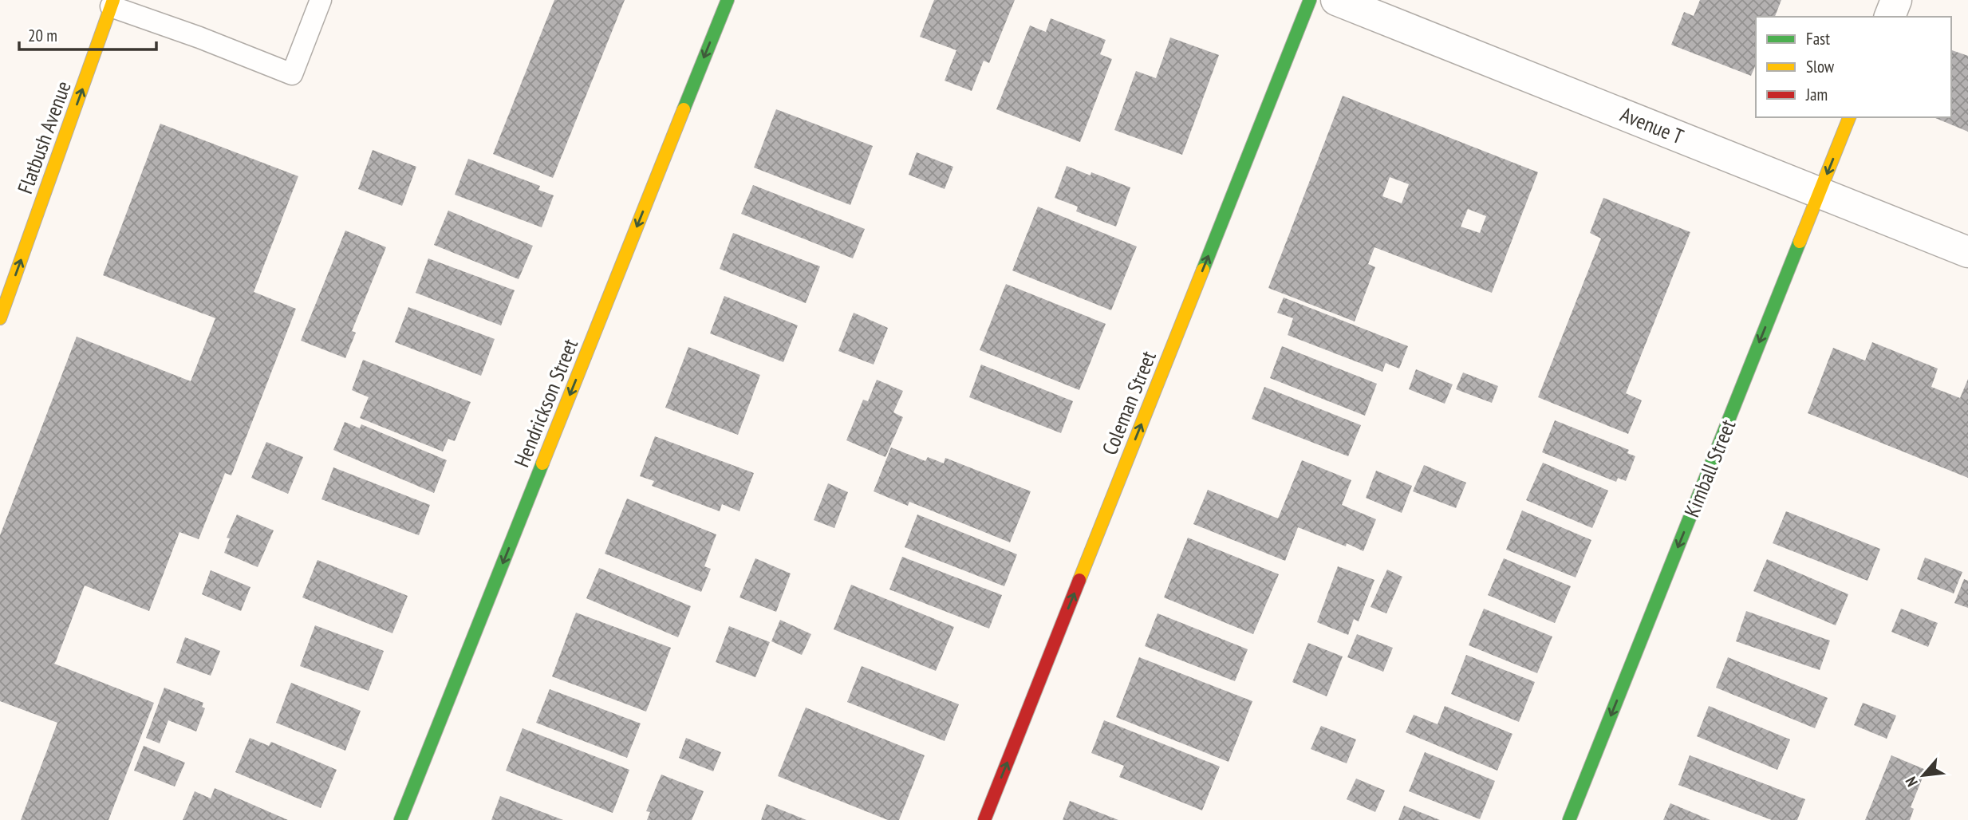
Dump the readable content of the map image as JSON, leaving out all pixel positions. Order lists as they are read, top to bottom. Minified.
{"streets":{"street":["Avenue T","Flatbush Avenue","Hendrickson Street","Coleman Street","Kimball Street"]},"crossings":[["Avenue T","Kimball Street"]],"one_way":["Flatbush Avenue","Hendrickson Street","Coleman Street","Kimball Street"],"legend":["Fast","Slow","Jam"],"scale_bar":"20 m","north":"bottom left"}
